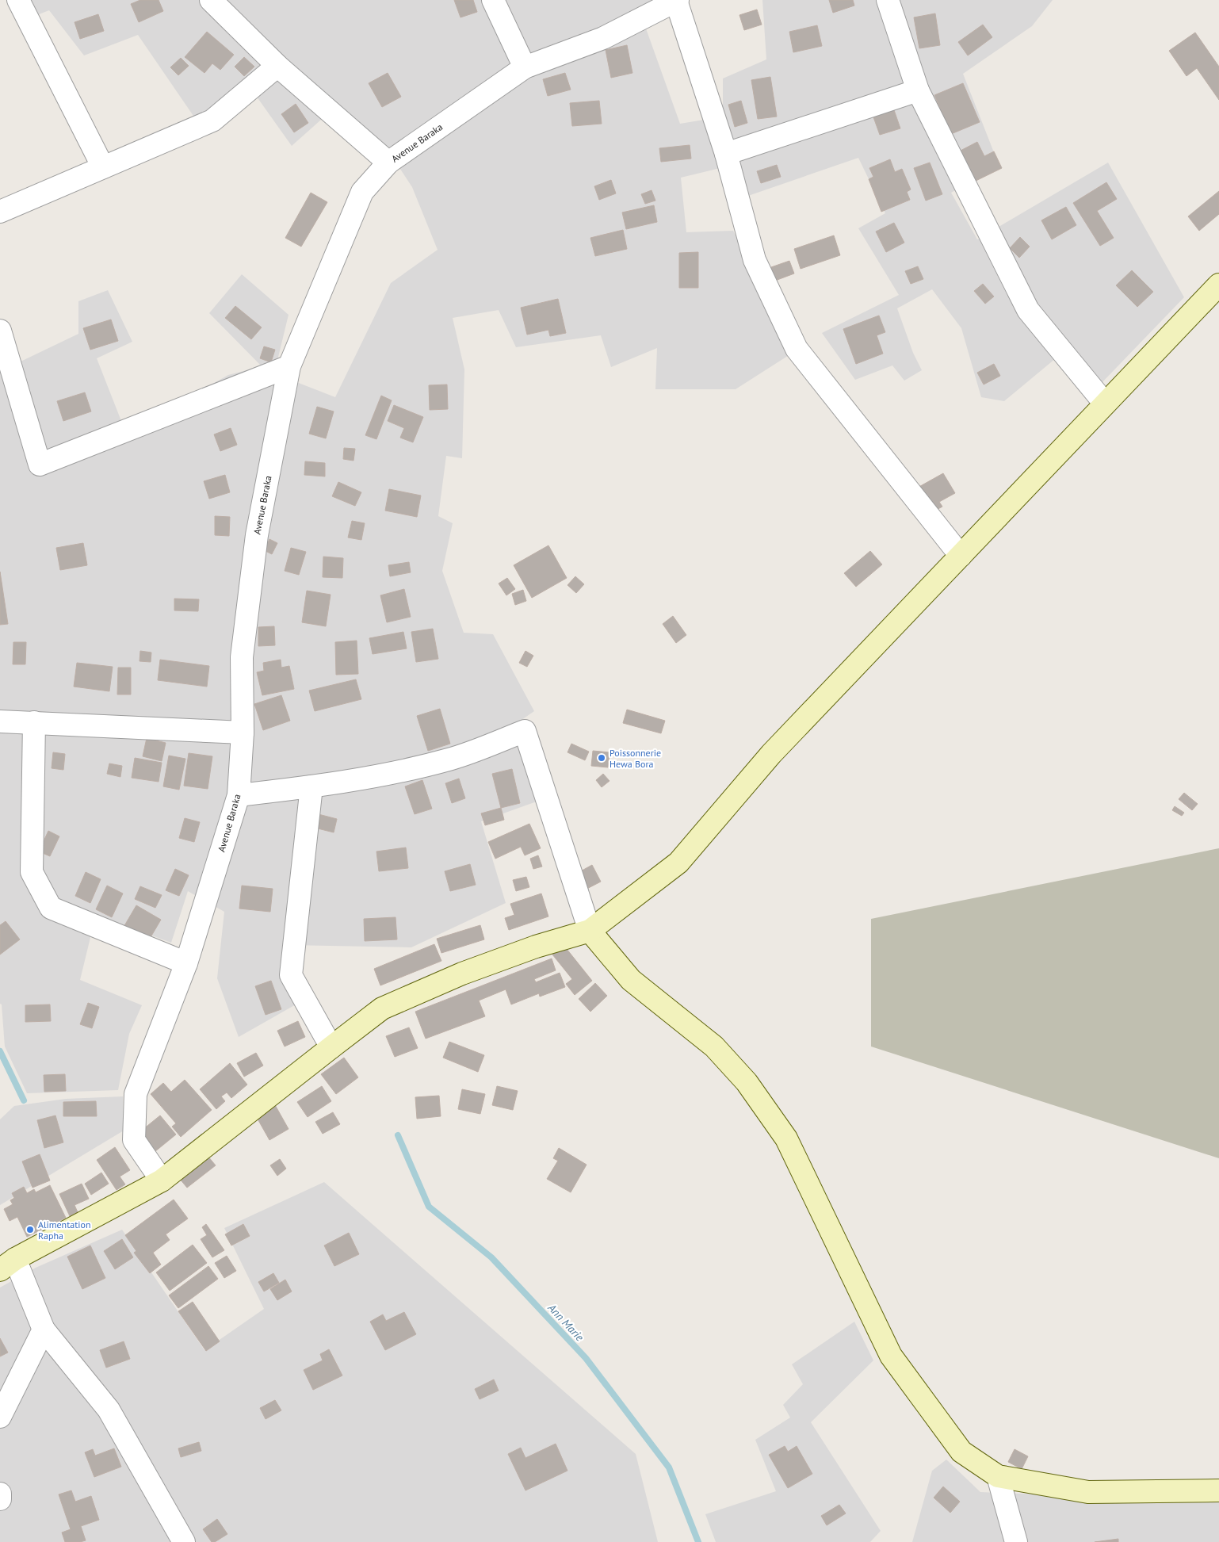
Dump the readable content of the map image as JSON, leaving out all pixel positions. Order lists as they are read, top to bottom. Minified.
{"streets":{"street":["Avenue Baraka"]},"water":["Ann Marie"],"places":["Poissonnerie Hewa Bora","Alimentation Rapha"]}
